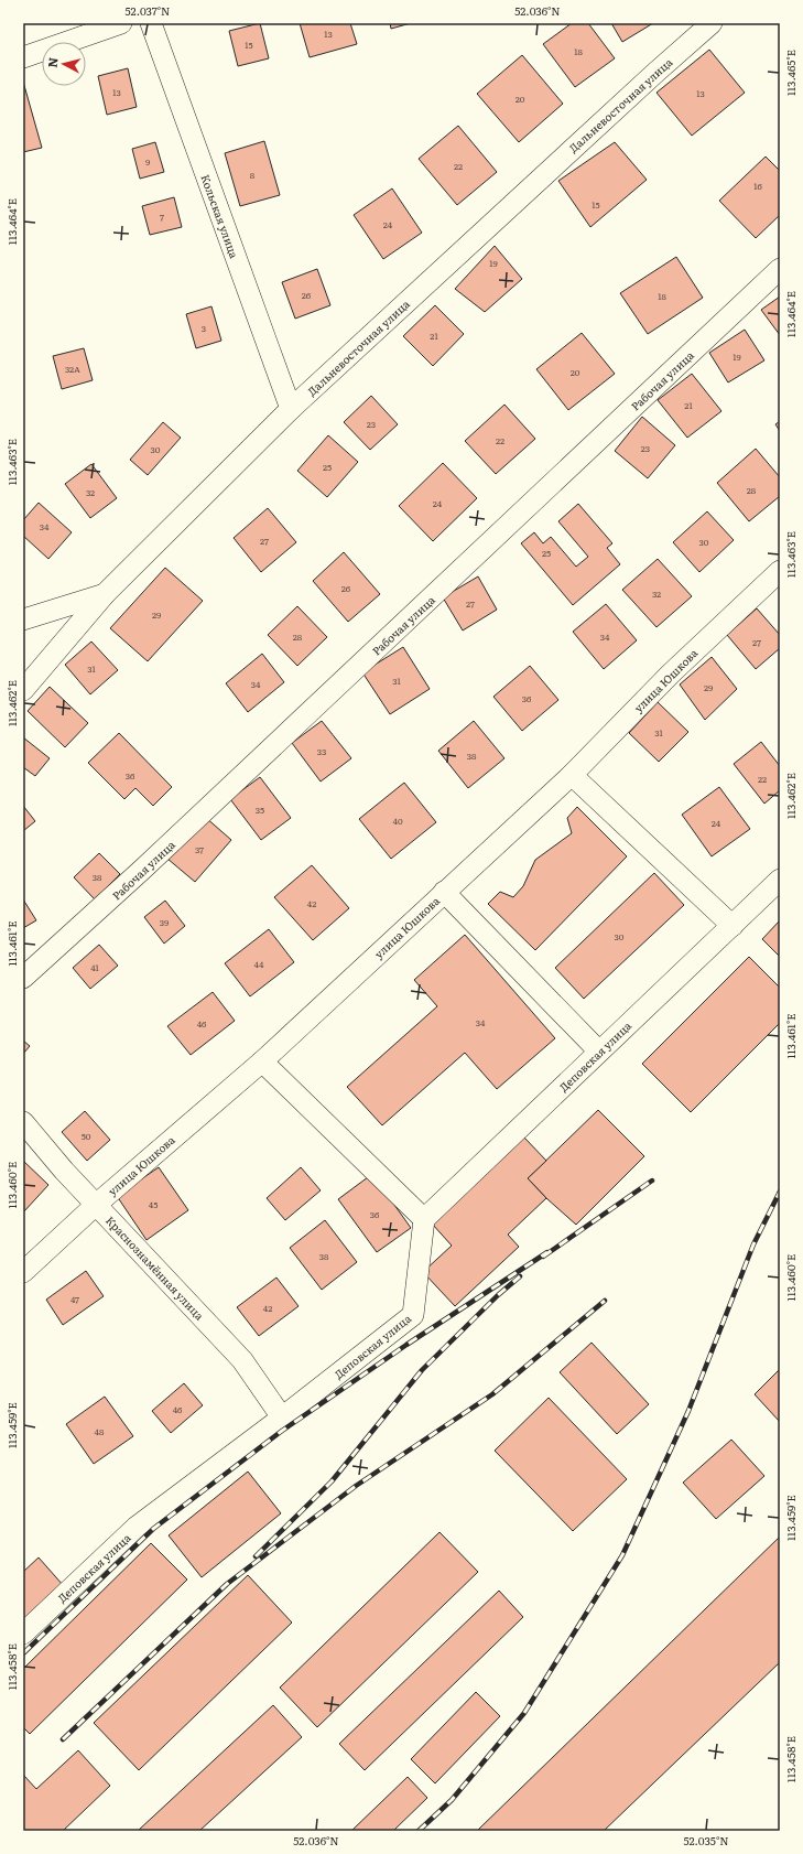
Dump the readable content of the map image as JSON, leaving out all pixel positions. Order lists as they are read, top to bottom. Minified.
{"streets":{"street":["Дальневосточная улица","Кольская улица","Рабочая улица","улица Юшкова","Деповская улица","Краснознамённая улица"]},"crossings":[["Дальневосточная улица","Кольская улица"],["улица Юшкова","Краснознамённая улица"],["Деповская улица","Краснознамённая улица"]],"house_numbers":["13","15","18","13","13","20","9","22","8","16","15","7","24","19","26","18","3","21","19","32А","20","21","23","22","23","30","25","28","32","24","34","27","30","25","26","32","27","29","28","34","27","31","31","34","29","36","31","33","38","36","22","35","40","24","37","38","42","39","30","44","41","34","46","50","45","36","38","47","42","46","48"],"north":"left","coordinates":["52.037°N","52.036°N","113.465°E","113.464°E","113.463°E","113.462°E","113.461°E","113.460°E","113.459°E","113.458°E","52.035°N"]}
